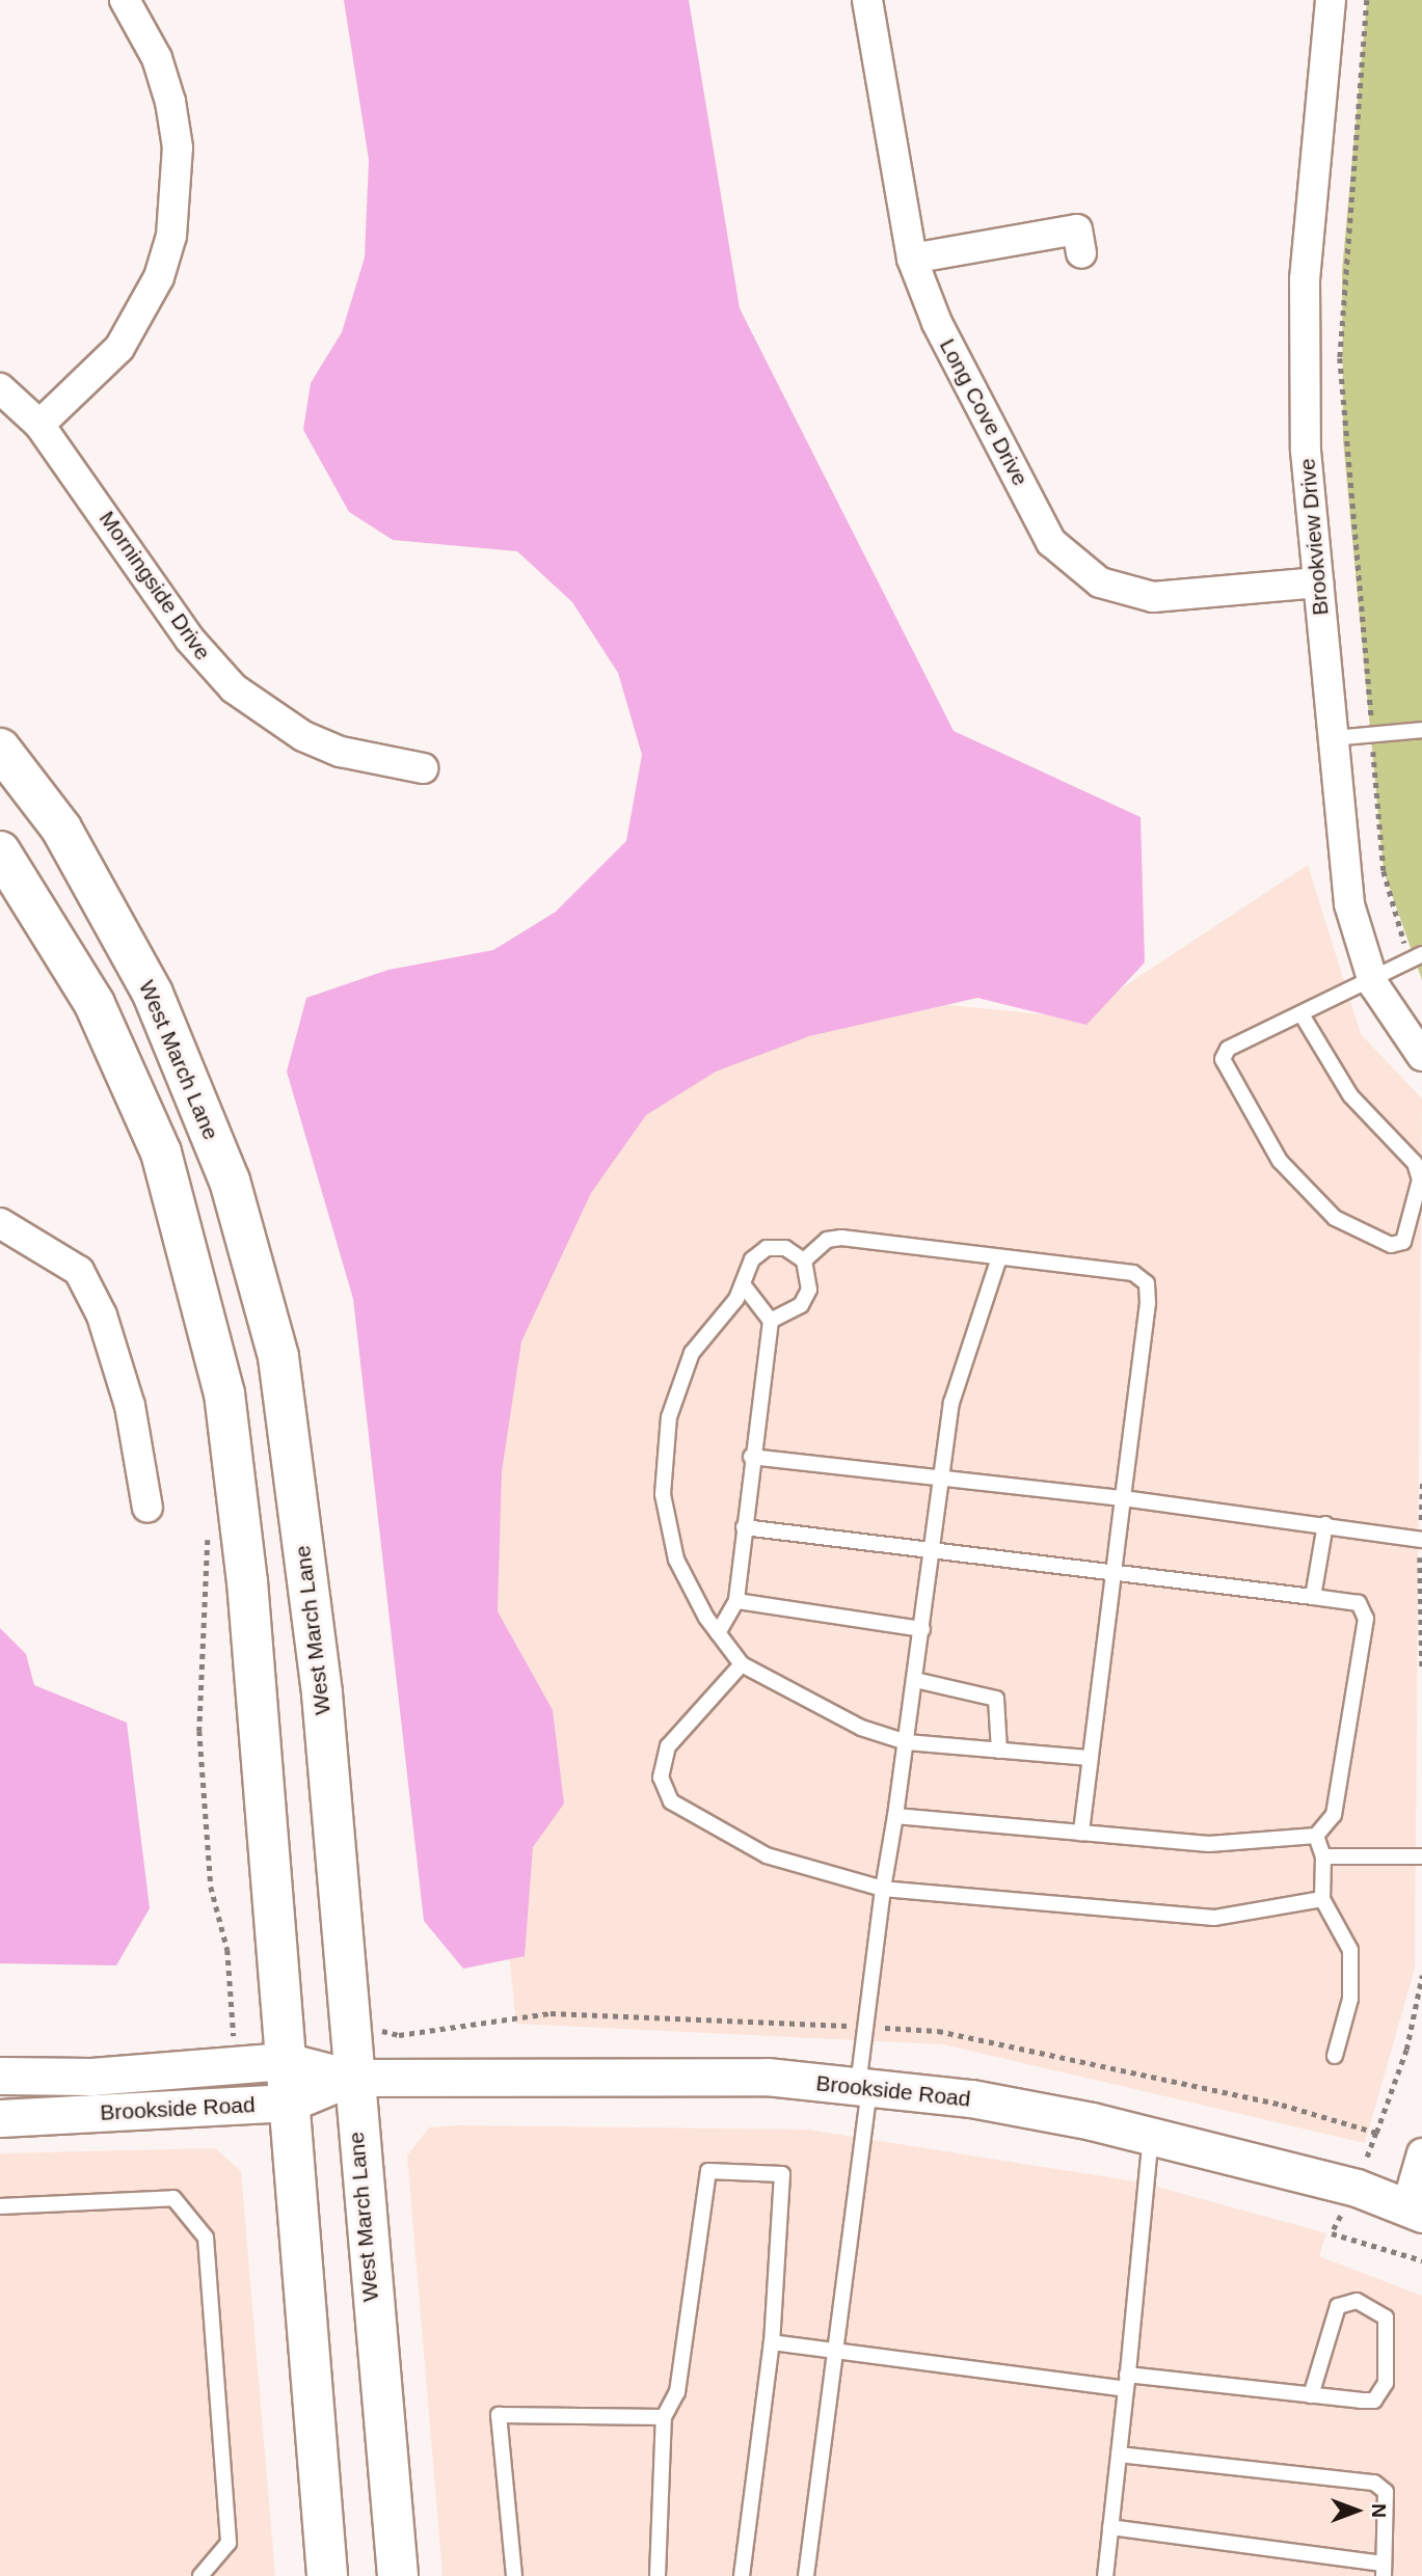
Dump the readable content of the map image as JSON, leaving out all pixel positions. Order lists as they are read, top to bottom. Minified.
{"streets":{"main road":["West March Lane"],"street":["Long Cove Drive","Brookview Drive","Morningside Drive","Brookside Road"]},"crossings":[["Long Cove Drive","Brookview Drive"],["West March Lane","Brookside Road"]],"north":"right"}
